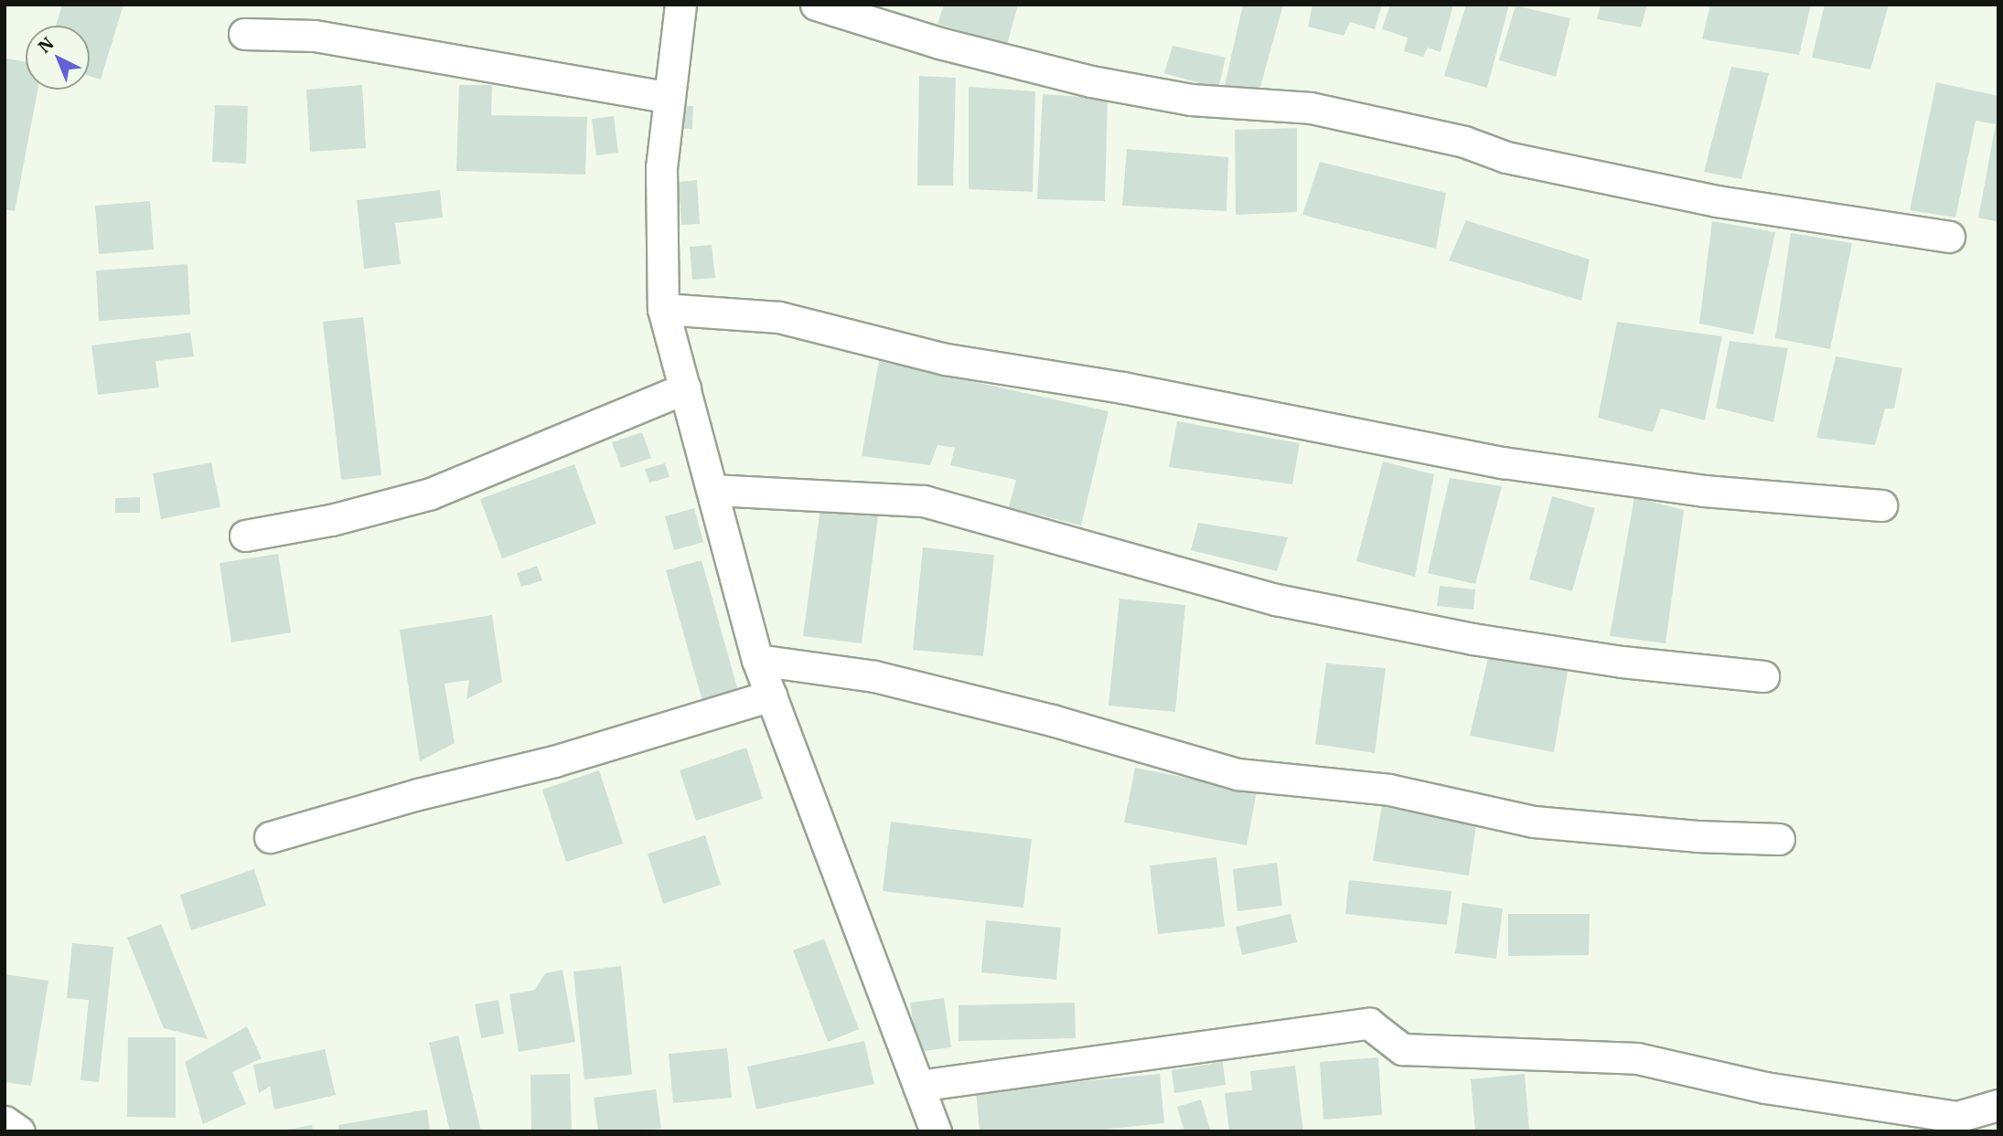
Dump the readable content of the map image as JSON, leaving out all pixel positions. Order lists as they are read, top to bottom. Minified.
{"north":"top left"}
